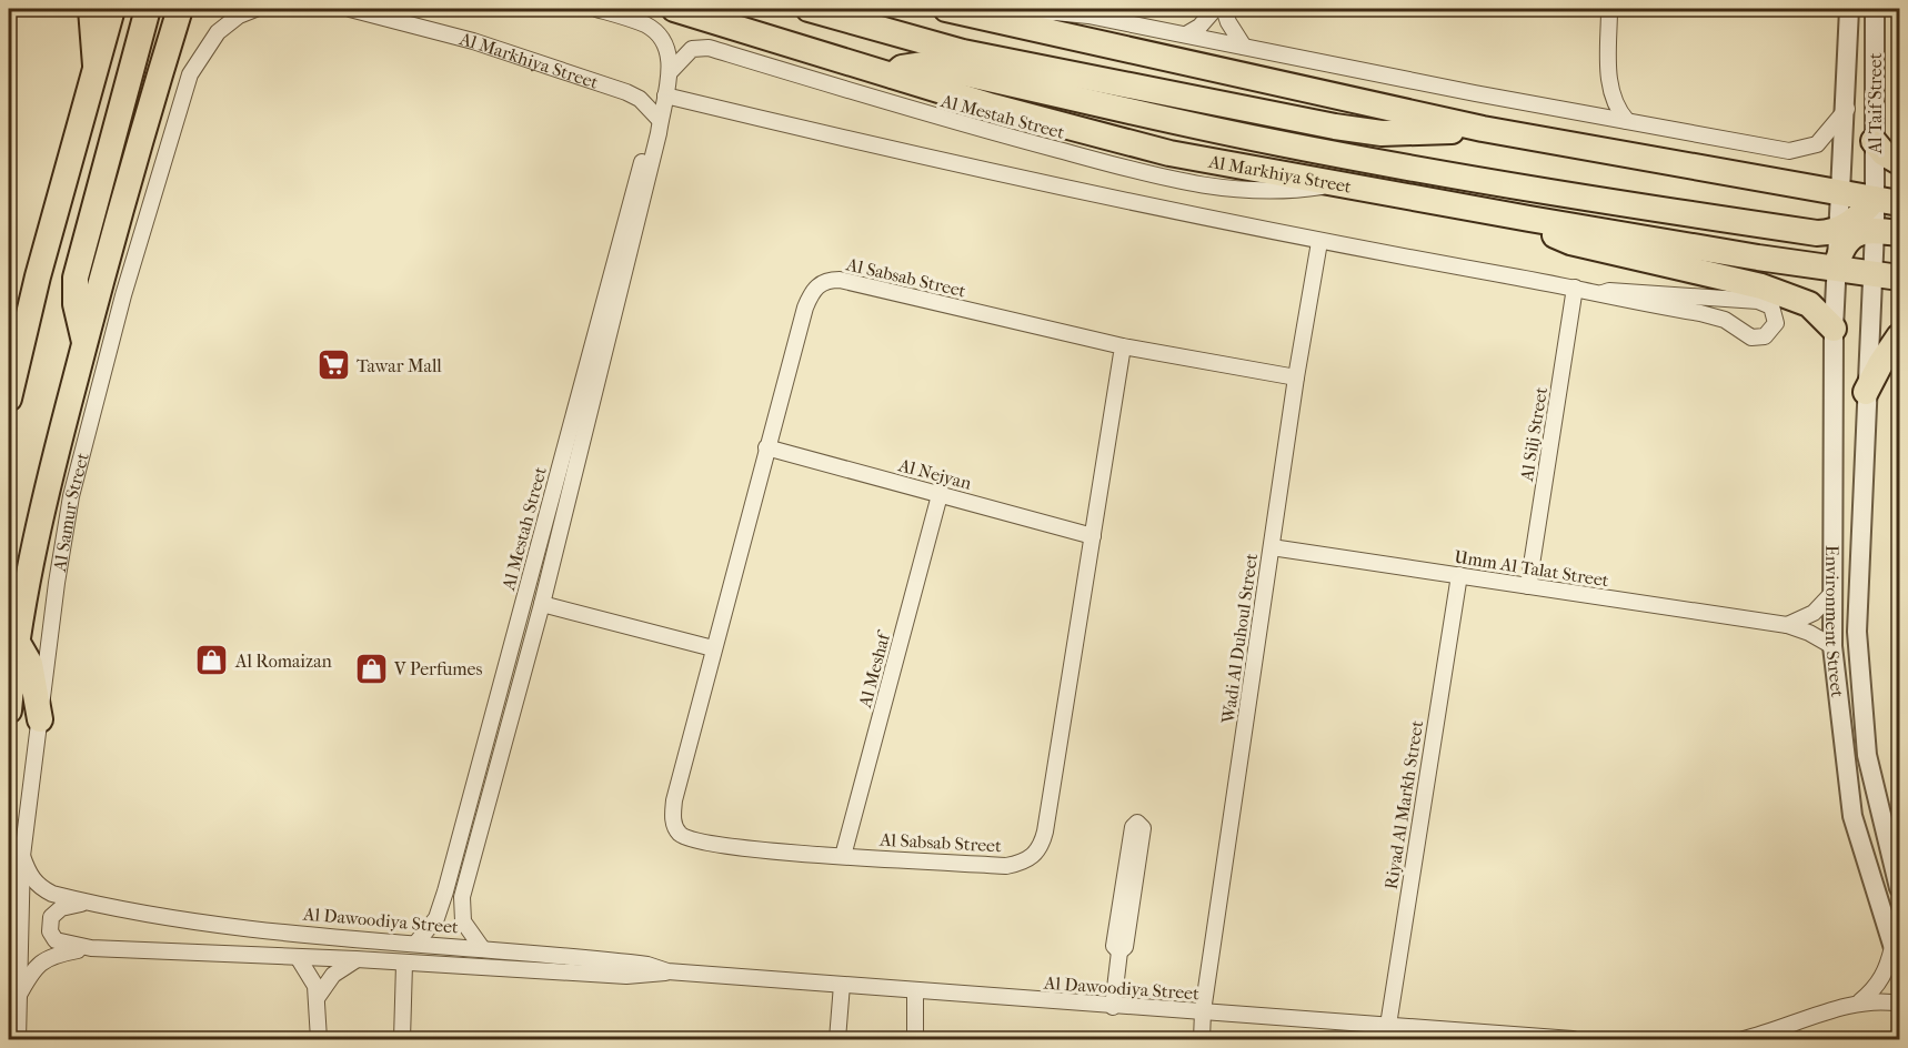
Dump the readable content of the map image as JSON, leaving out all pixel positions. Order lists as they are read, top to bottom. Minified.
{"streets":{"main road":["Al Markhiya Street","Al Samur Street"],"street":["Al Taif Street","Al Mestah Street","Al Sabsab Street","Al Silj Street","Al Nejyan","Umm Al Talat Street","Environment Street","Wadi Al Duhoul Street","Al Meshaf","Riyad Al Markh Street","Al Dawoodiya Street"]},"crossings":[["Al Markhiya Street","Al Mestah Street"],["Al Markhiya Street","Environment Street"],["Al Taif Street","Environment Street"],["Al Mestah Street","Al Dawoodiya Street"],["Al Sabsab Street","Al Nejyan"],["Al Sabsab Street","Wadi Al Duhoul Street"],["Al Sabsab Street","Al Meshaf"],["Al Silj Street","Umm Al Talat Street"],["Al Nejyan","Al Meshaf"],["Al Samur Street","Al Dawoodiya Street"],["Umm Al Talat Street","Environment Street"],["Umm Al Talat Street","Wadi Al Duhoul Street"],["Umm Al Talat Street","Riyad Al Markh Street"],["Wadi Al Duhoul Street","Al Dawoodiya Street"],["Riyad Al Markh Street","Al Dawoodiya Street"]],"places":{"supermarket":["Tawar Mall"],"shop":["Al Romaizan","V Perfumes"]}}
